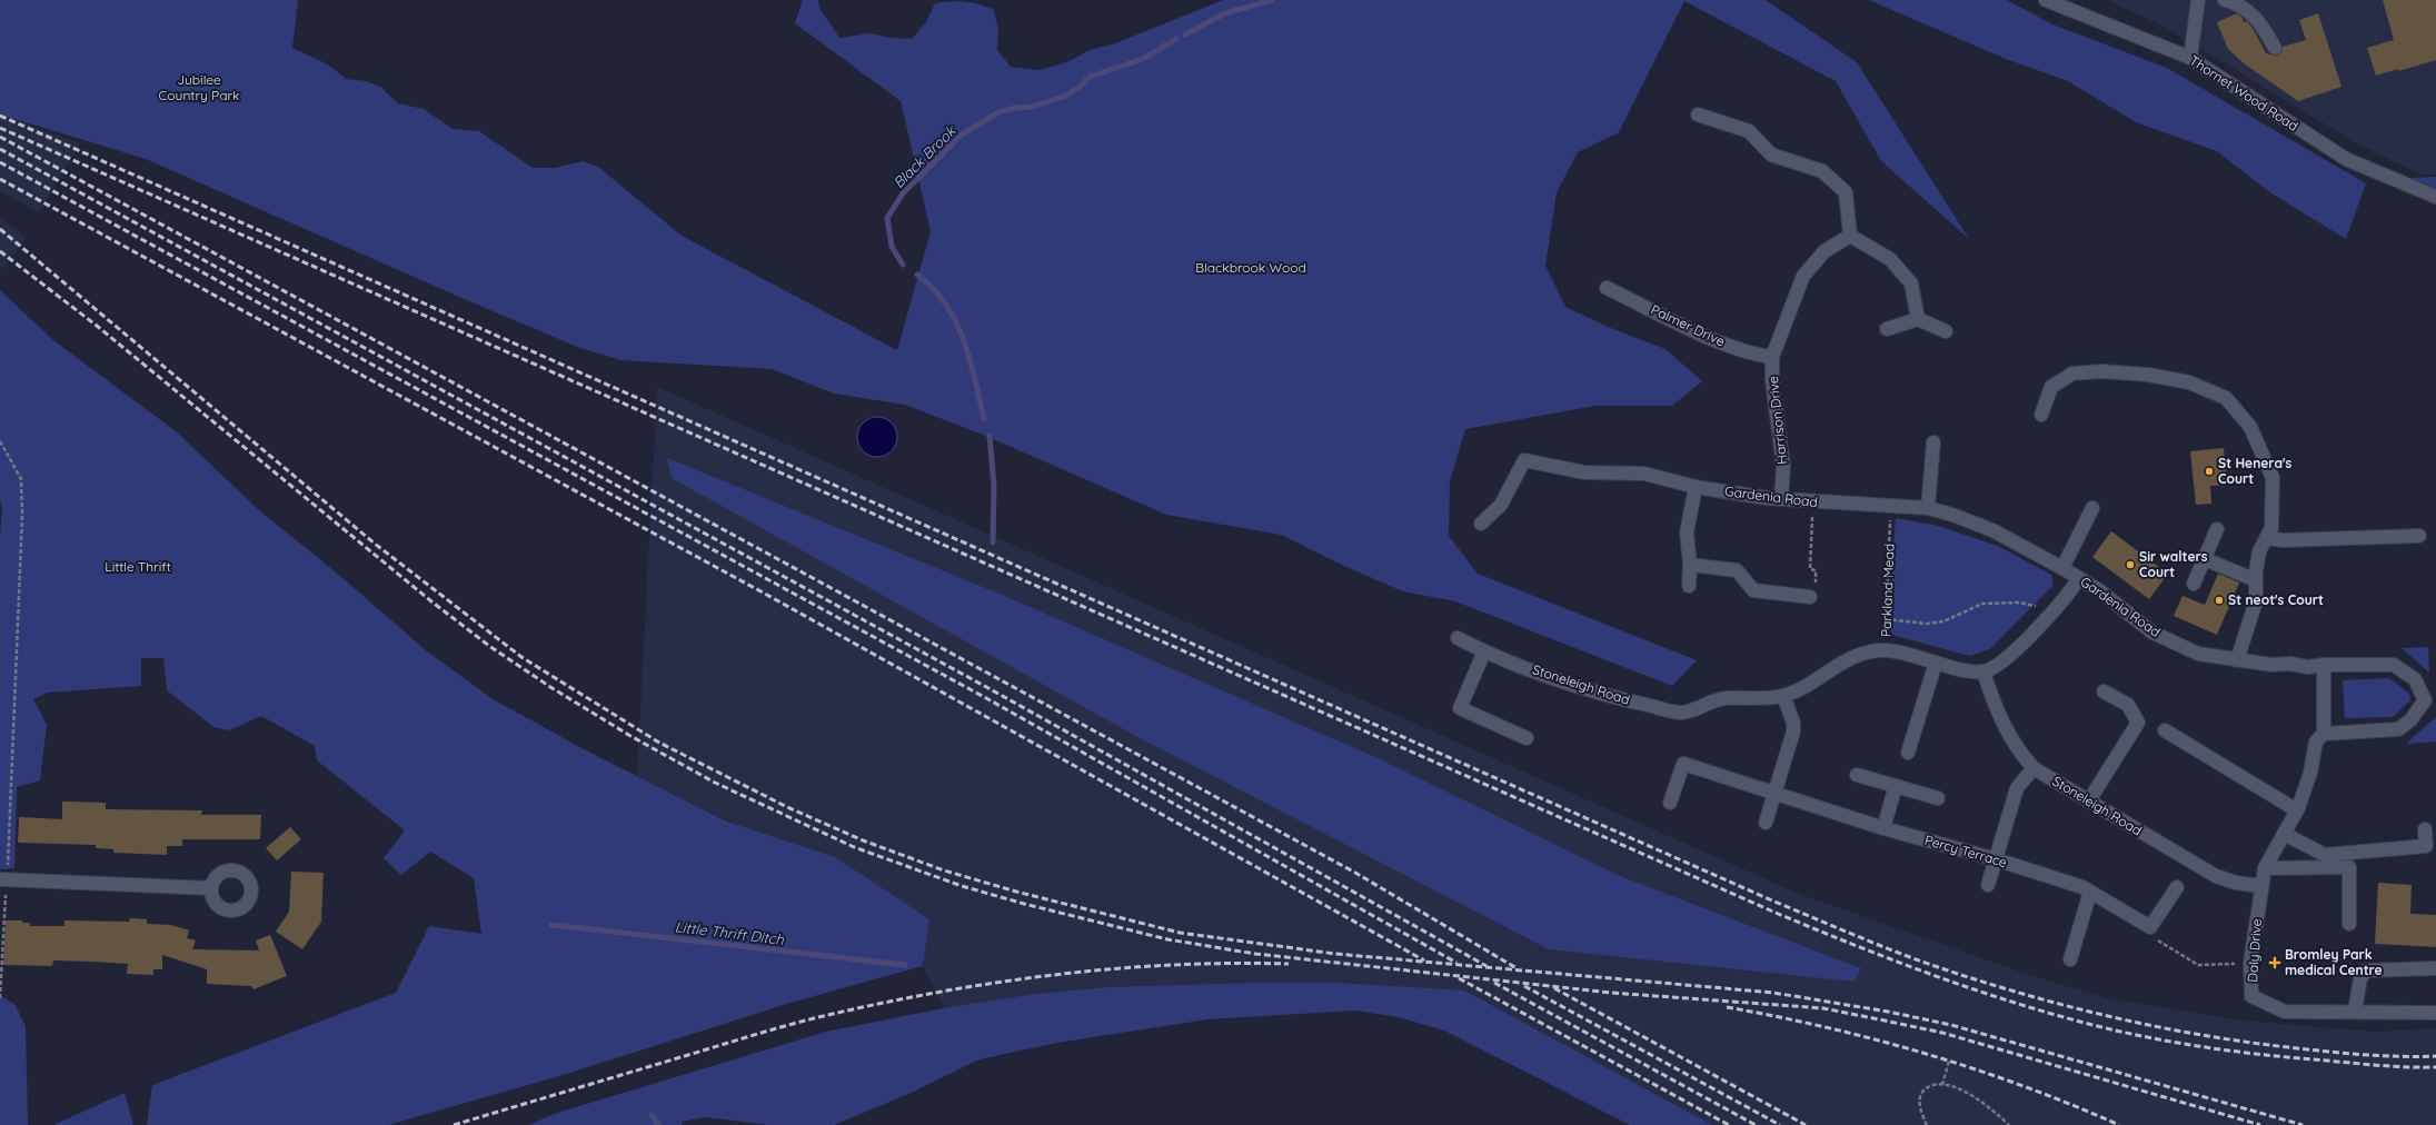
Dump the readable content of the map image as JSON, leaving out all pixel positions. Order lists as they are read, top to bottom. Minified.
{"streets":{"street":["Thornet Wood Road","Palmer Drive","Harrison Drive","Gardenia Road","Parkland Mead","Stoneleigh Road","Percy Terrace","Daly Drive"]},"crossings":[["Palmer Drive","Harrison Drive"],["Harrison Drive","Gardenia Road"],["Gardenia Road","Parkland Mead"],["Parkland Mead","Stoneleigh Road"],["Stoneleigh Road","Daly Drive"]],"water":["Black Brook","Little Thrift Ditch"],"parks":["Jubilee Country Park","Blackbrook Wood","Little Thrift"],"places":{"other":["St Henera's Court","Sir walters Court","St neot's Court"],"health":["Bromley Park medical Centre"]}}
